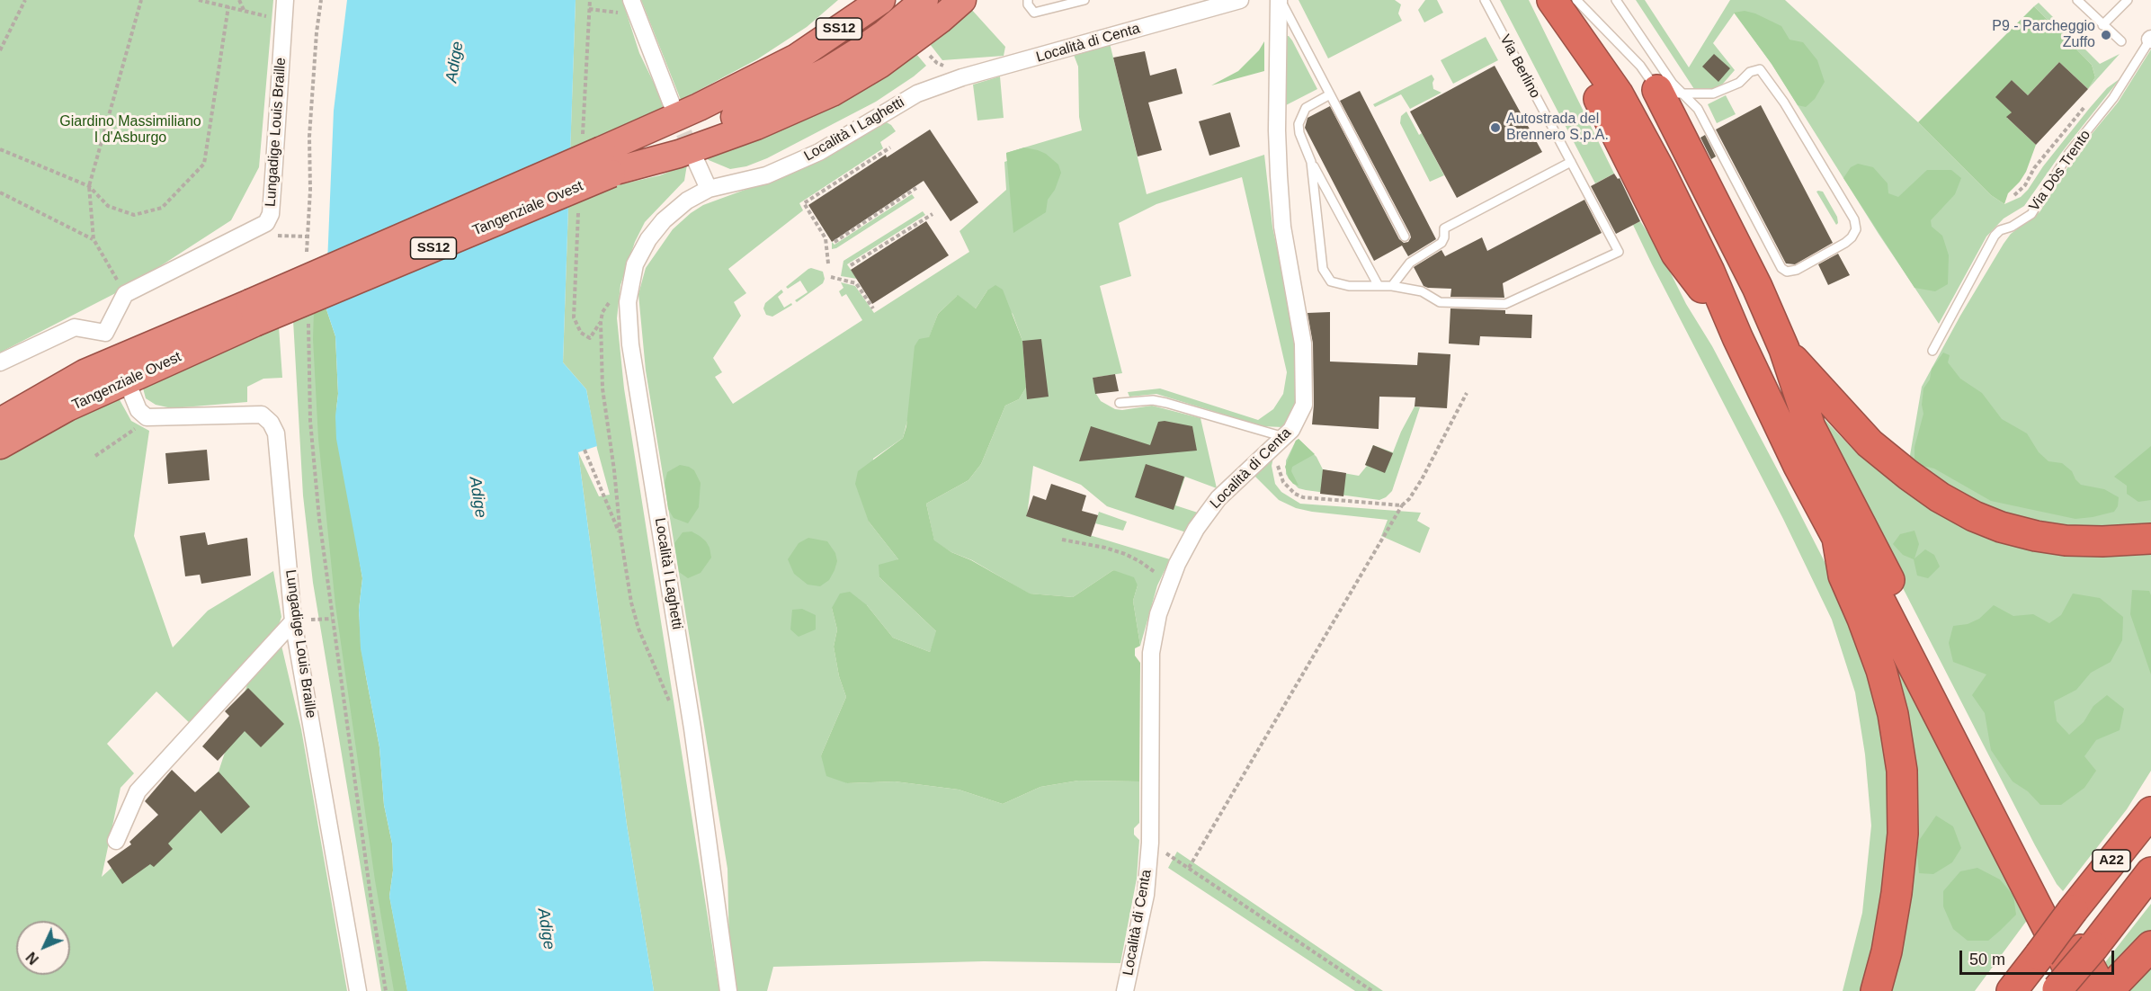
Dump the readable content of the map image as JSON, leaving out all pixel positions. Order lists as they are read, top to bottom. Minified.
{"streets":{"highway":["SS12","Tangenziale Ovest","A22"],"street":["Località di Centa","Località I Laghetti","Lungadige Louis Braille"],"lane":["Via Berlino","Via Dòs Trento"]},"crossings":[["Località di Centa","Località I Laghetti"]],"water":["Adige"],"parks":["Giardino Massimiliano I d'Asburgo"],"places":["P9 - Parcheggio Zuffo","Autostrada del Brennero S.p.A."],"scale_bar":"50 m","north":"bottom left"}
